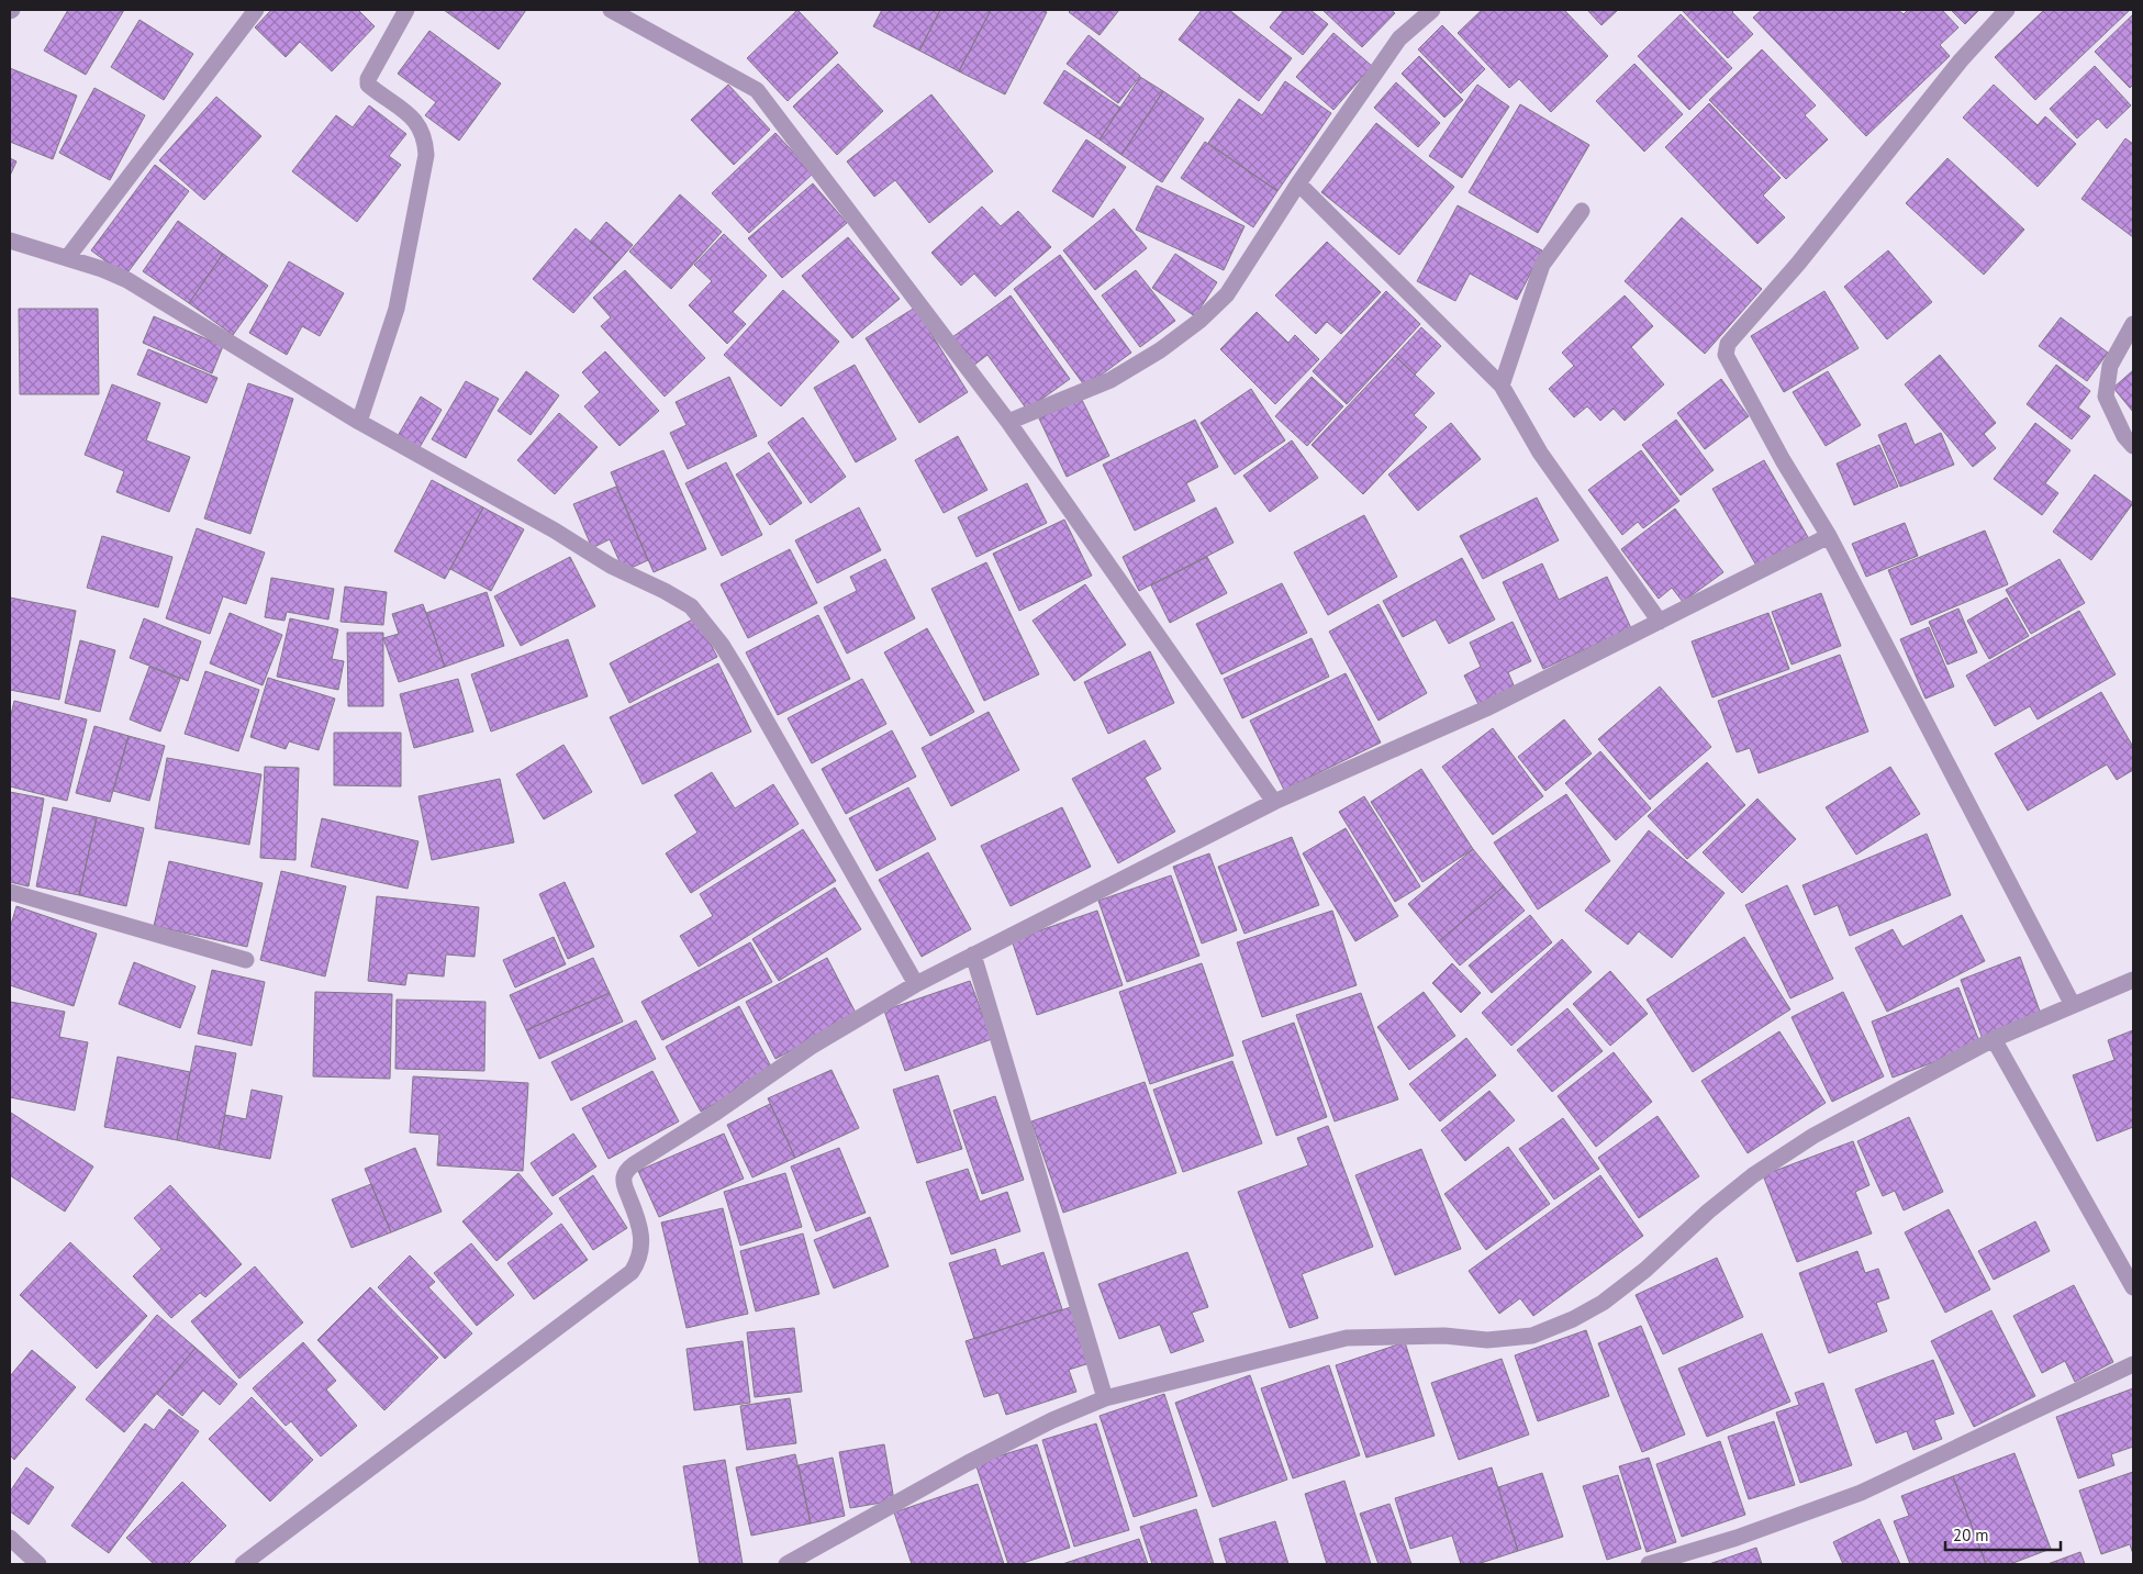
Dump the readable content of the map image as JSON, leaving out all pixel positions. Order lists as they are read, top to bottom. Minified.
{"scale_bar":"20 m"}
